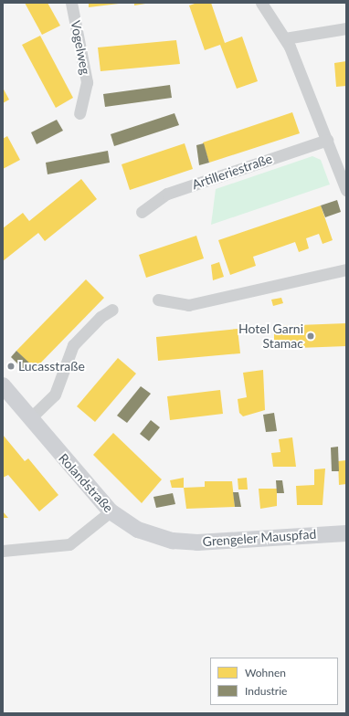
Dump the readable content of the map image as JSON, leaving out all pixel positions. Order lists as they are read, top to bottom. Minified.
{"streets":{"main road":["Rolandstraße","Grengeler Mauspfad"],"street":["Vogelweg","Artilleriestraße"]},"crossings":[["Rolandstraße","Grengeler Mauspfad"]],"places":["Hotel Garni Stamac","Lucasstraße"],"legend":["Wohnen","Industrie"]}
